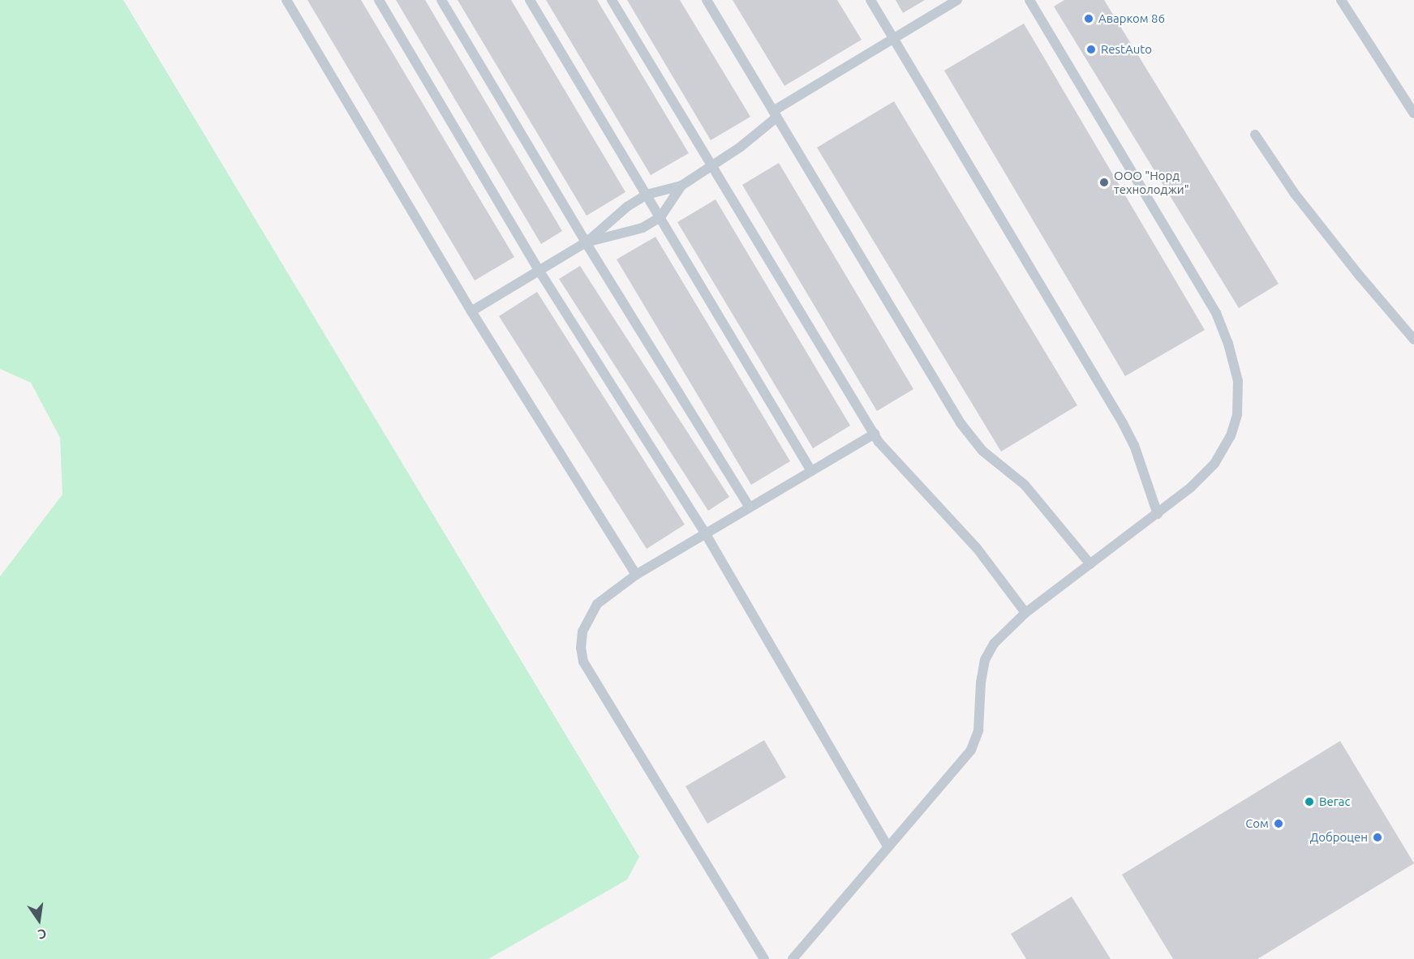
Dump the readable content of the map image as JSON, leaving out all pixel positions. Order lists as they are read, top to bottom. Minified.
{"places":["Аварком 86","RestAuto","ООО \"Норд технолоджи\"","Вегас","Сом","Доброцен"],"north":"bottom"}
